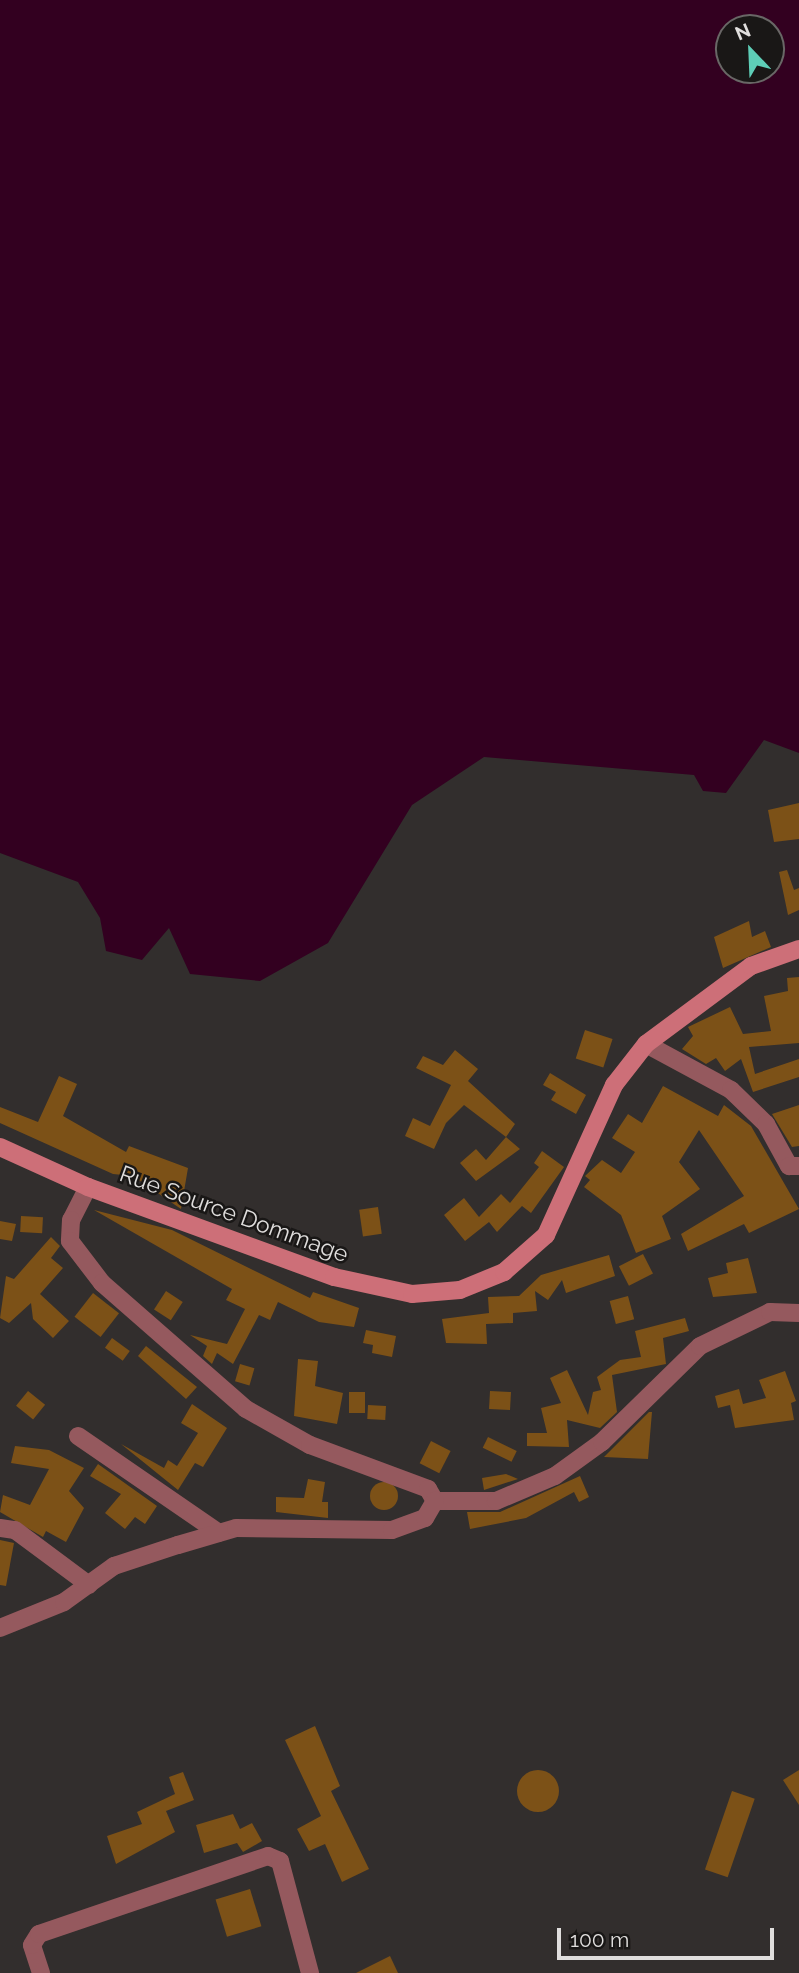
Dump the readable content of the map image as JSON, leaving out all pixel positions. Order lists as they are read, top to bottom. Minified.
{"streets":{"main road":["Rue Source Dommage"]},"scale_bar":"100 m","north":"top left"}
